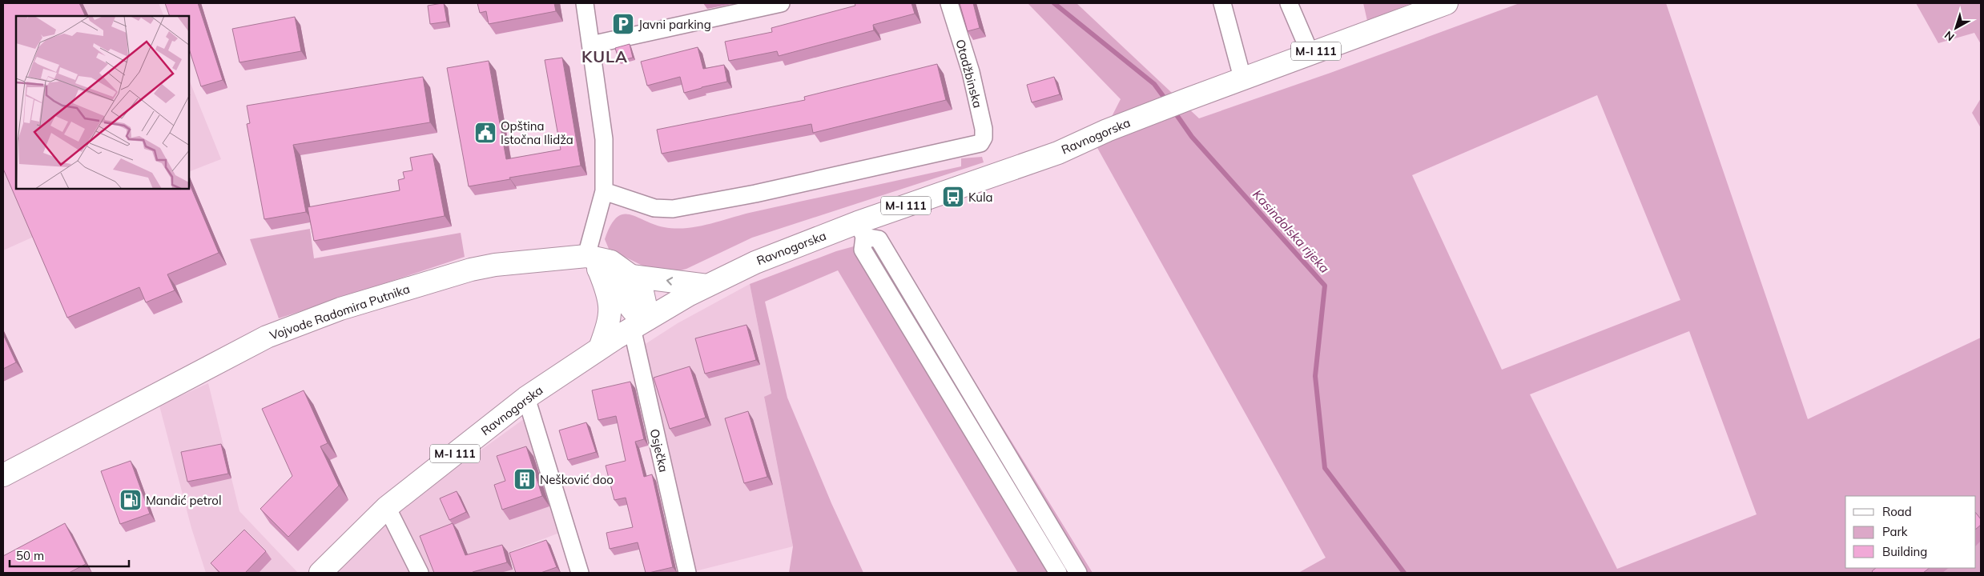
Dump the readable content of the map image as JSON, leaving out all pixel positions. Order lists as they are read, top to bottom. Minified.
{"streets":{"main road":["M-I 111","Ravnogorska","Vojvode Radomira Putnika"],"street":["Otadžbinska","Osječka"]},"crossings":[["Ravnogorska","Vojvode Radomira Putnika"],["Ravnogorska","Osječka"],["Vojvode Radomira Putnika","Osječka"]],"districts":["KULA"],"water":["Kasindolska rijeka"],"places":{"parking":["Javni parking"],"public building":["Opština Istočna Ilidža"],"bus stop":["Kula"],"building":["Nešković doo"],"fuel station":["Mandić petrol"]},"legend":["Road","Park","Building"],"scale_bar":"50 m","north":"bottom left"}
